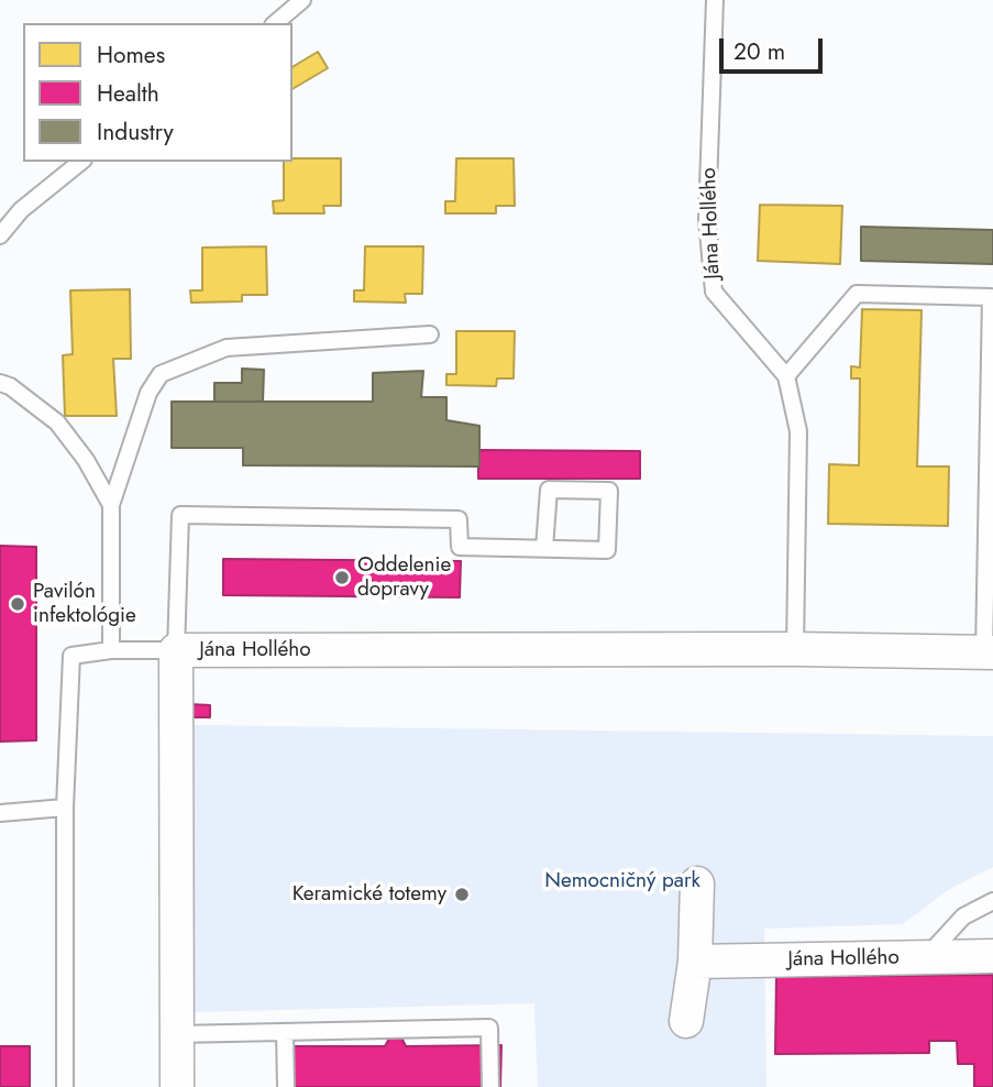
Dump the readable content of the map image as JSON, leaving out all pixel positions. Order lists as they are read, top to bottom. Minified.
{"streets":{"street":["Jána Hollého"]},"parks":["Nemocničný park"],"places":["Oddelenie dopravy","Pavilón infektológie","Keramické totemy"],"legend":["Homes","Health","Industry"],"scale_bar":"20 m"}
